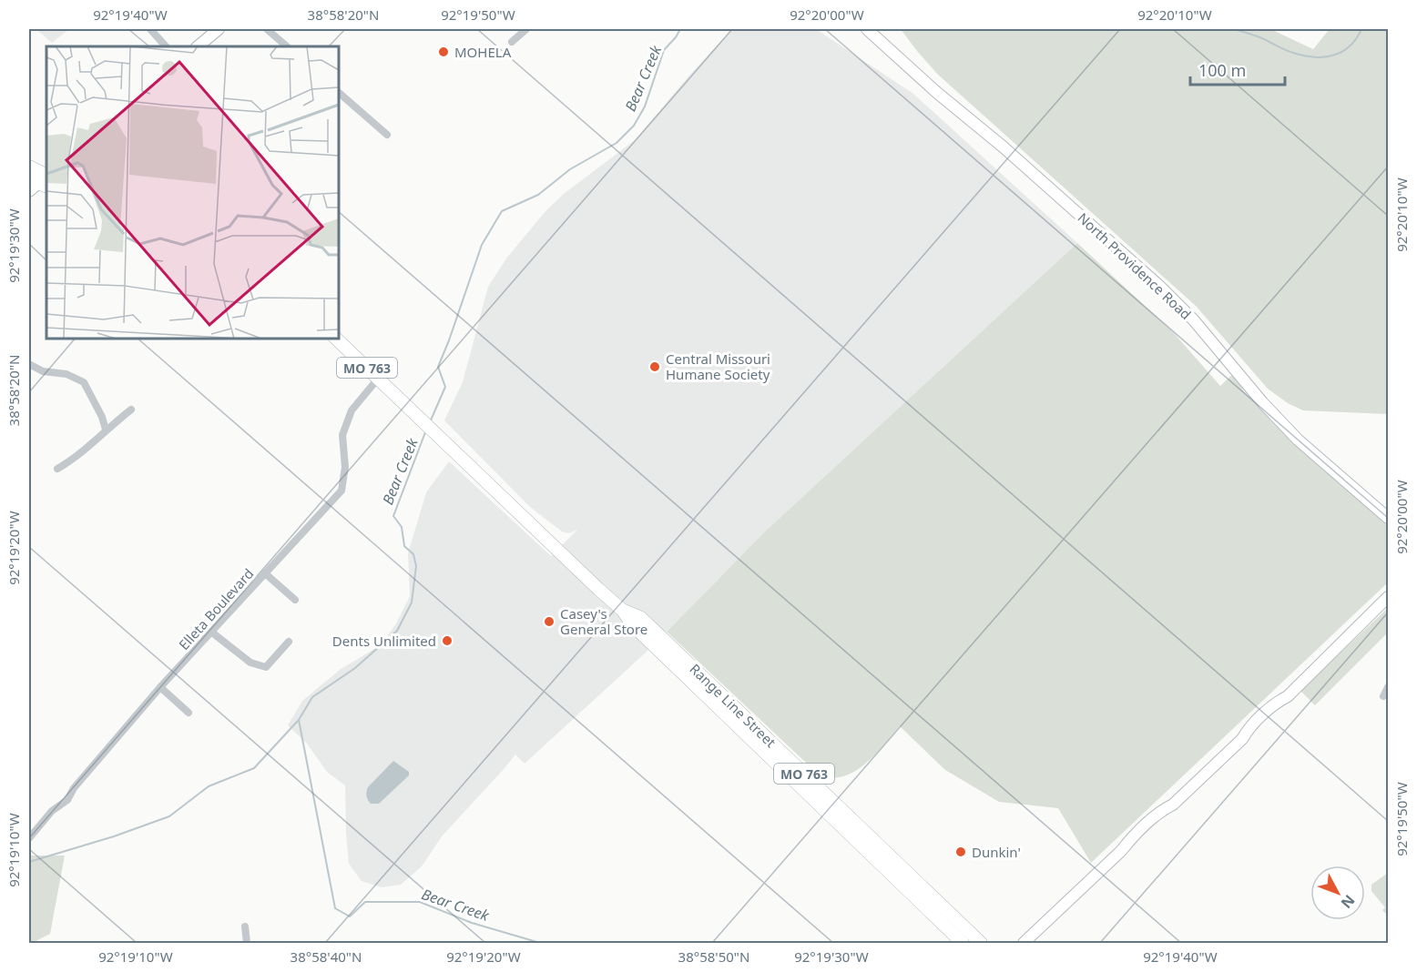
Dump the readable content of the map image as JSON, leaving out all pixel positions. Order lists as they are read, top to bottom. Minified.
{"streets":{"main road":["MO 763","Range Line Street"],"street":["North Providence Road","Elleta Boulevard"]},"crossings":[["Elleta Boulevard","Range Line Street"]],"water":["Bear Creek"],"places":["MOHELA","Central Missouri Humane Society","Casey's General Store","Dents Unlimited","Dunkin'"],"scale_bar":"100 m","north":"bottom right","coordinates":["92°19'40\"W","38°58'20\"N","92°19'50\"W","92°20'00\"W","92°20'10\"W","92°19'30\"W","92°19'20\"W","92°19'10\"W","38°58'40\"N","38°58'50\"N"]}
